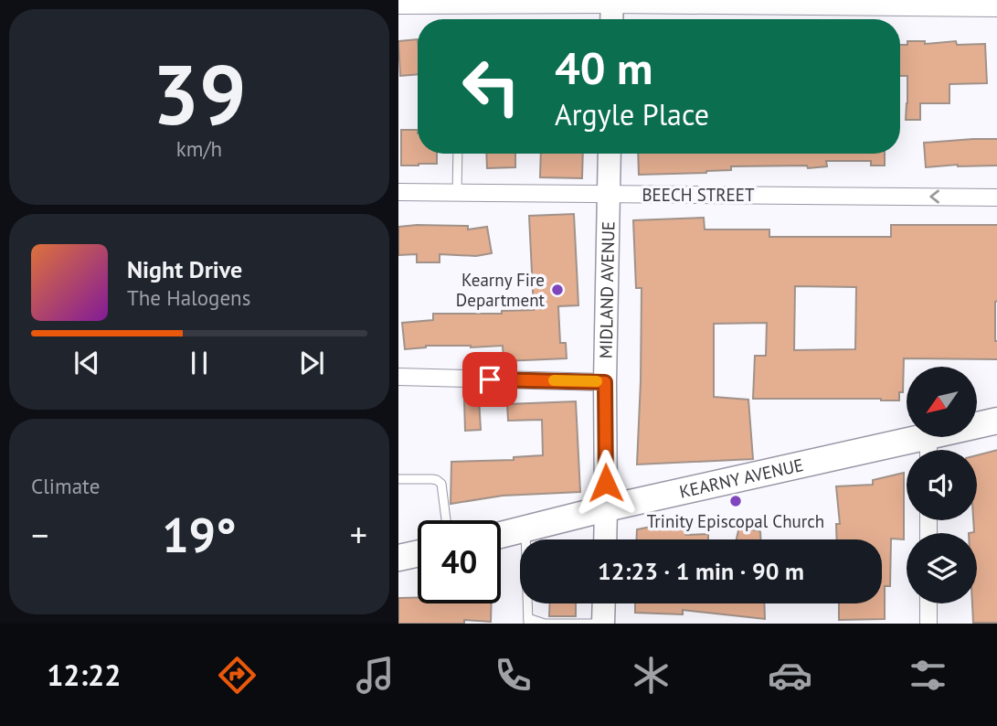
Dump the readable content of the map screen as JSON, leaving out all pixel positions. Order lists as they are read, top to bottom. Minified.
{"streets":{"main road":["KEARNY AVENUE"],"street":["BEECH STREET","MIDLAND AVENUE"]},"crossings":[["BEECH STREET","MIDLAND AVENUE"],["MIDLAND AVENUE","KEARNY AVENUE"]],"one_way":["BEECH STREET"],"places":["Kearny Fire Department","Trinity Episcopal Church"],"north":"bottom left","page":{"tile":[["39","km/h"],"Climate"],"turn":["40 m","Argyle Place"],"song":["Night Drive","The Halogens"],"heat":["−","19°","+"],"limit":"40","trip":"12:23 · 1 min · 90 m","tabs":"12:22"}}
